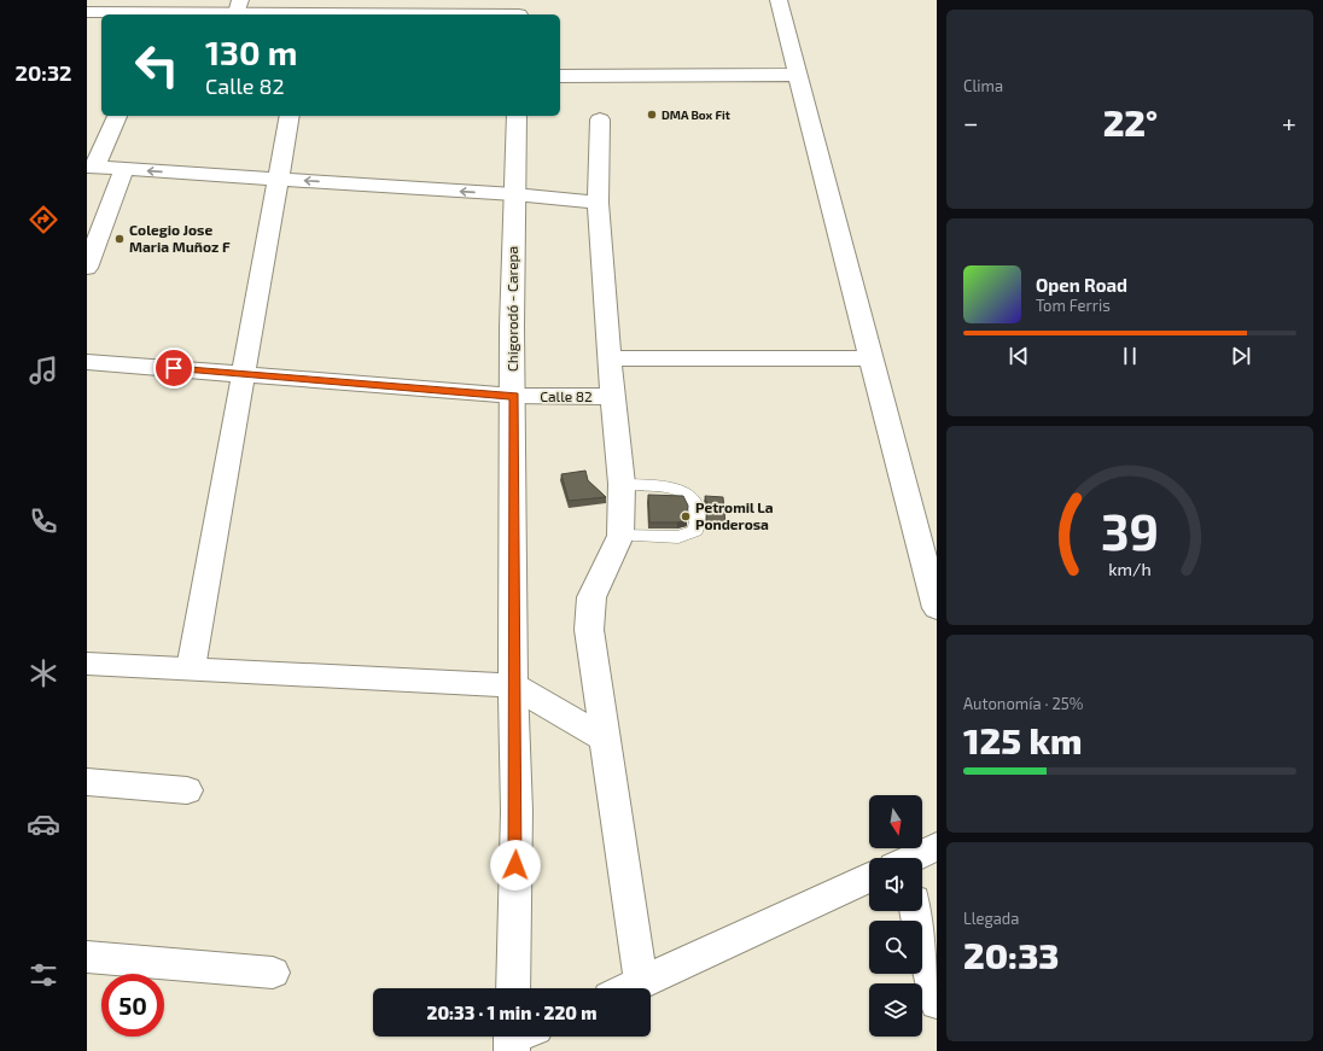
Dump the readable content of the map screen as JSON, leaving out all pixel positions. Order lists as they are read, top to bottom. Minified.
{"streets":{"street":["Chigorodó - Carepa","Calle 82"]},"crossings":[["Chigorodó - Carepa","Calle 82"]],"places":["DMA Box Fit","Colegio Jose Maria Muñoz F","Petromil La Ponderosa"],"north":"bottom","page":{"tabs":"20:32","tile":["Clima",["Autonomía · 25%","125 km"],["Llegada","20:33"]],"turn":["130 m","Calle 82"],"heat":["−","22°","+"],"song":["Open Road","Tom Ferris"],"limit":"50","trip":"20:33 · 1 min · 220 m","gauge":["39","km/h"]}}
